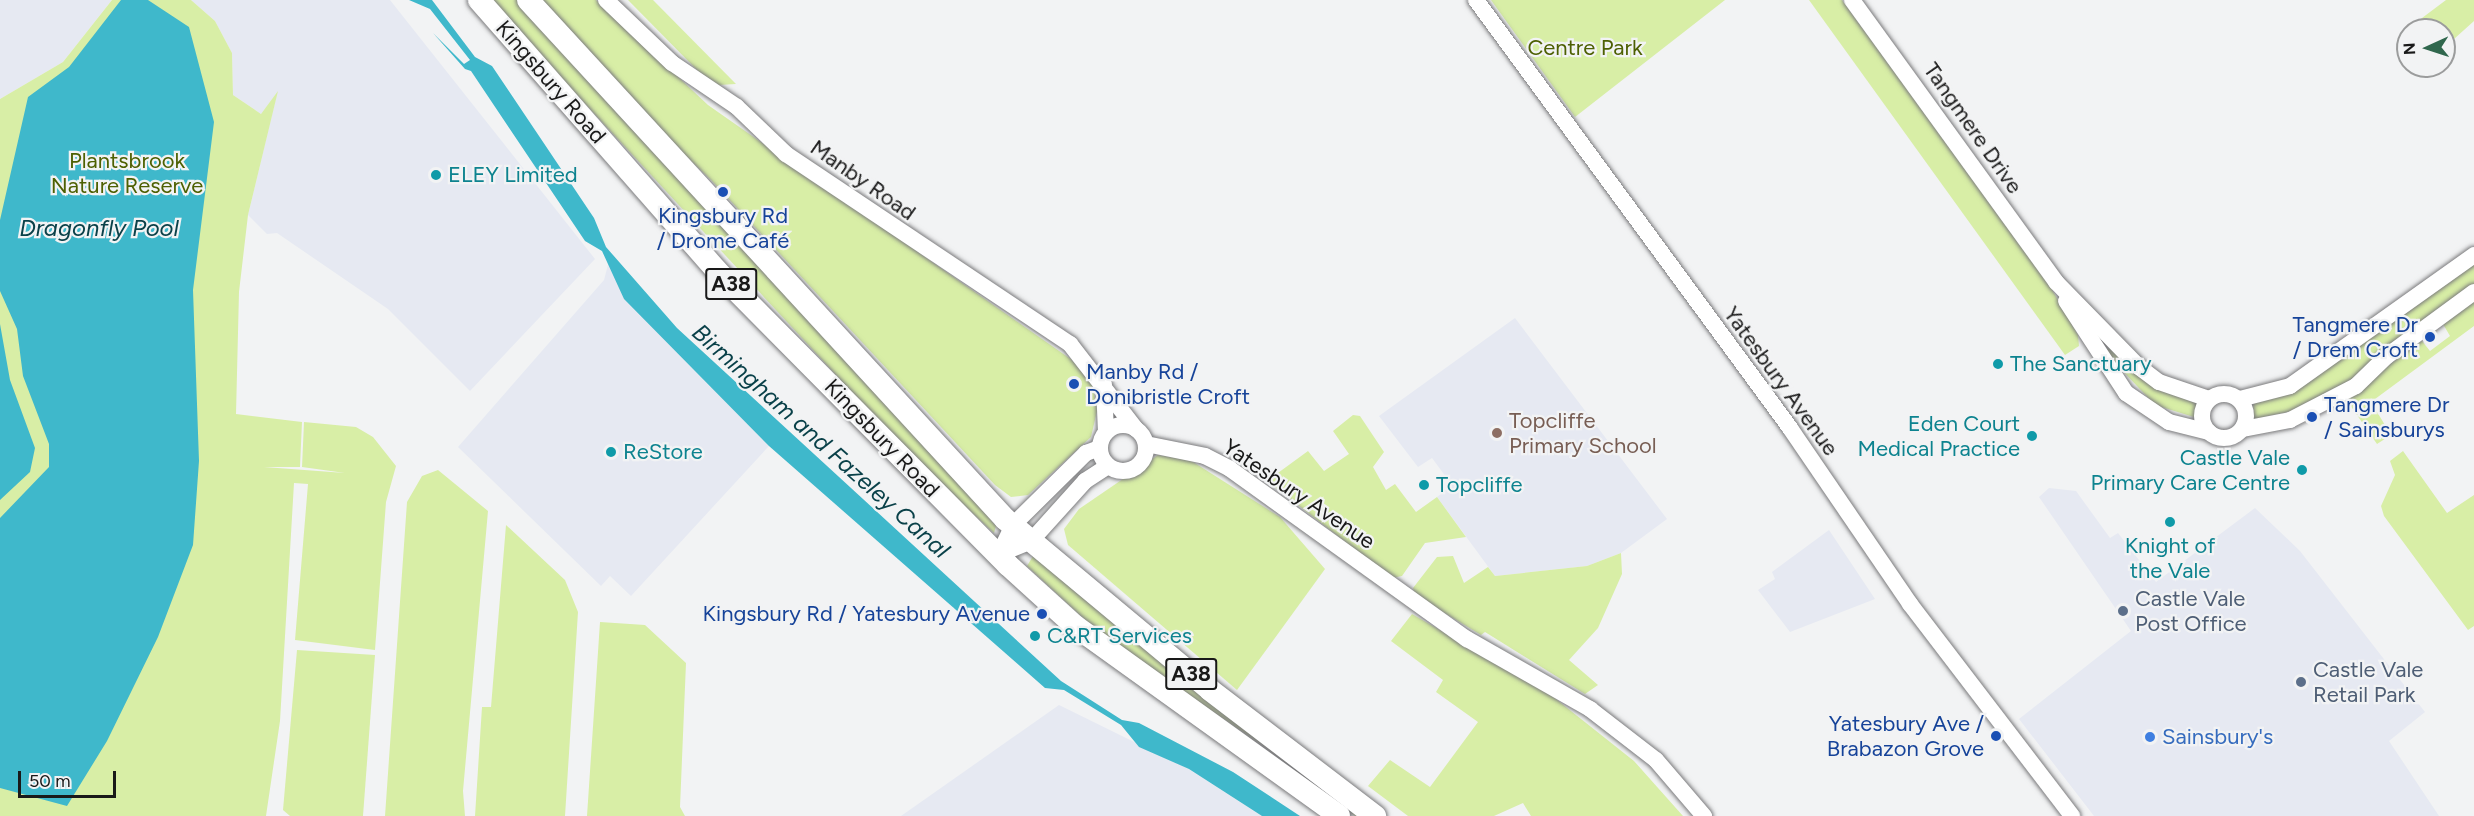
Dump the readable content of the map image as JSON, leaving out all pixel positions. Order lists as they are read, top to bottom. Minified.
{"streets":{"highway":["Kingsbury Road","A38"],"street":["Tangmere Drive","Manby Road","Yatesbury Avenue"]},"crossings":[["Manby Road","Yatesbury Avenue"]],"water":["Dragonfly Pool","Birmingham and Fazeley Canal"],"parks":["Centre Park","Plantsbrook Nature Reserve"],"places":["ELEY Limited","Kingsbury Rd / Drome Café","Tangmere Dr / Drem Croft","The Sanctuary","Manby Rd / Donibristle Croft","Tangmere Dr / Sainsburys","Topcliffe Primary School","Eden Court Medical Practice","ReStore","Castle Vale Primary Care Centre","Topcliffe","Knight of the Vale","Castle Vale Post Office","Kingsbury Rd / Yatesbury Avenue","C&RT Services","Castle Vale Retail Park","Yatesbury Ave / Brabazon Grove","Sainsbury's"],"scale_bar":"50 m","north":"left"}
